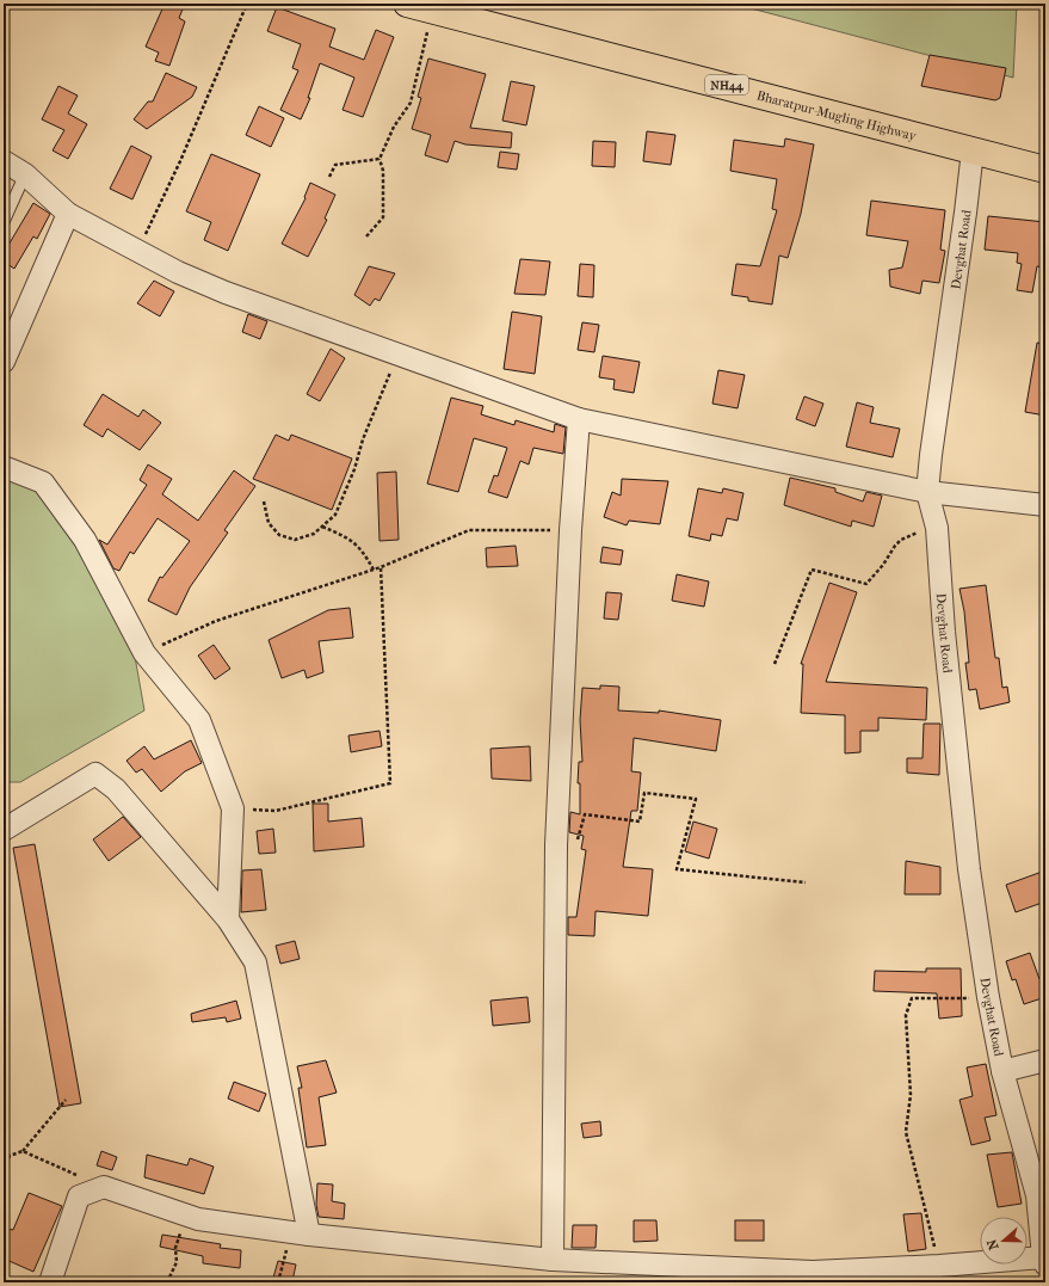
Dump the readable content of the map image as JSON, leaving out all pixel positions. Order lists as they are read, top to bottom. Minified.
{"streets":{"highway":["NH44","Bharatpur-Mugling Highway"],"street":["Devghat Road"]},"crossings":[["Bharatpur-Mugling Highway","Devghat Road"]],"north":"left"}
